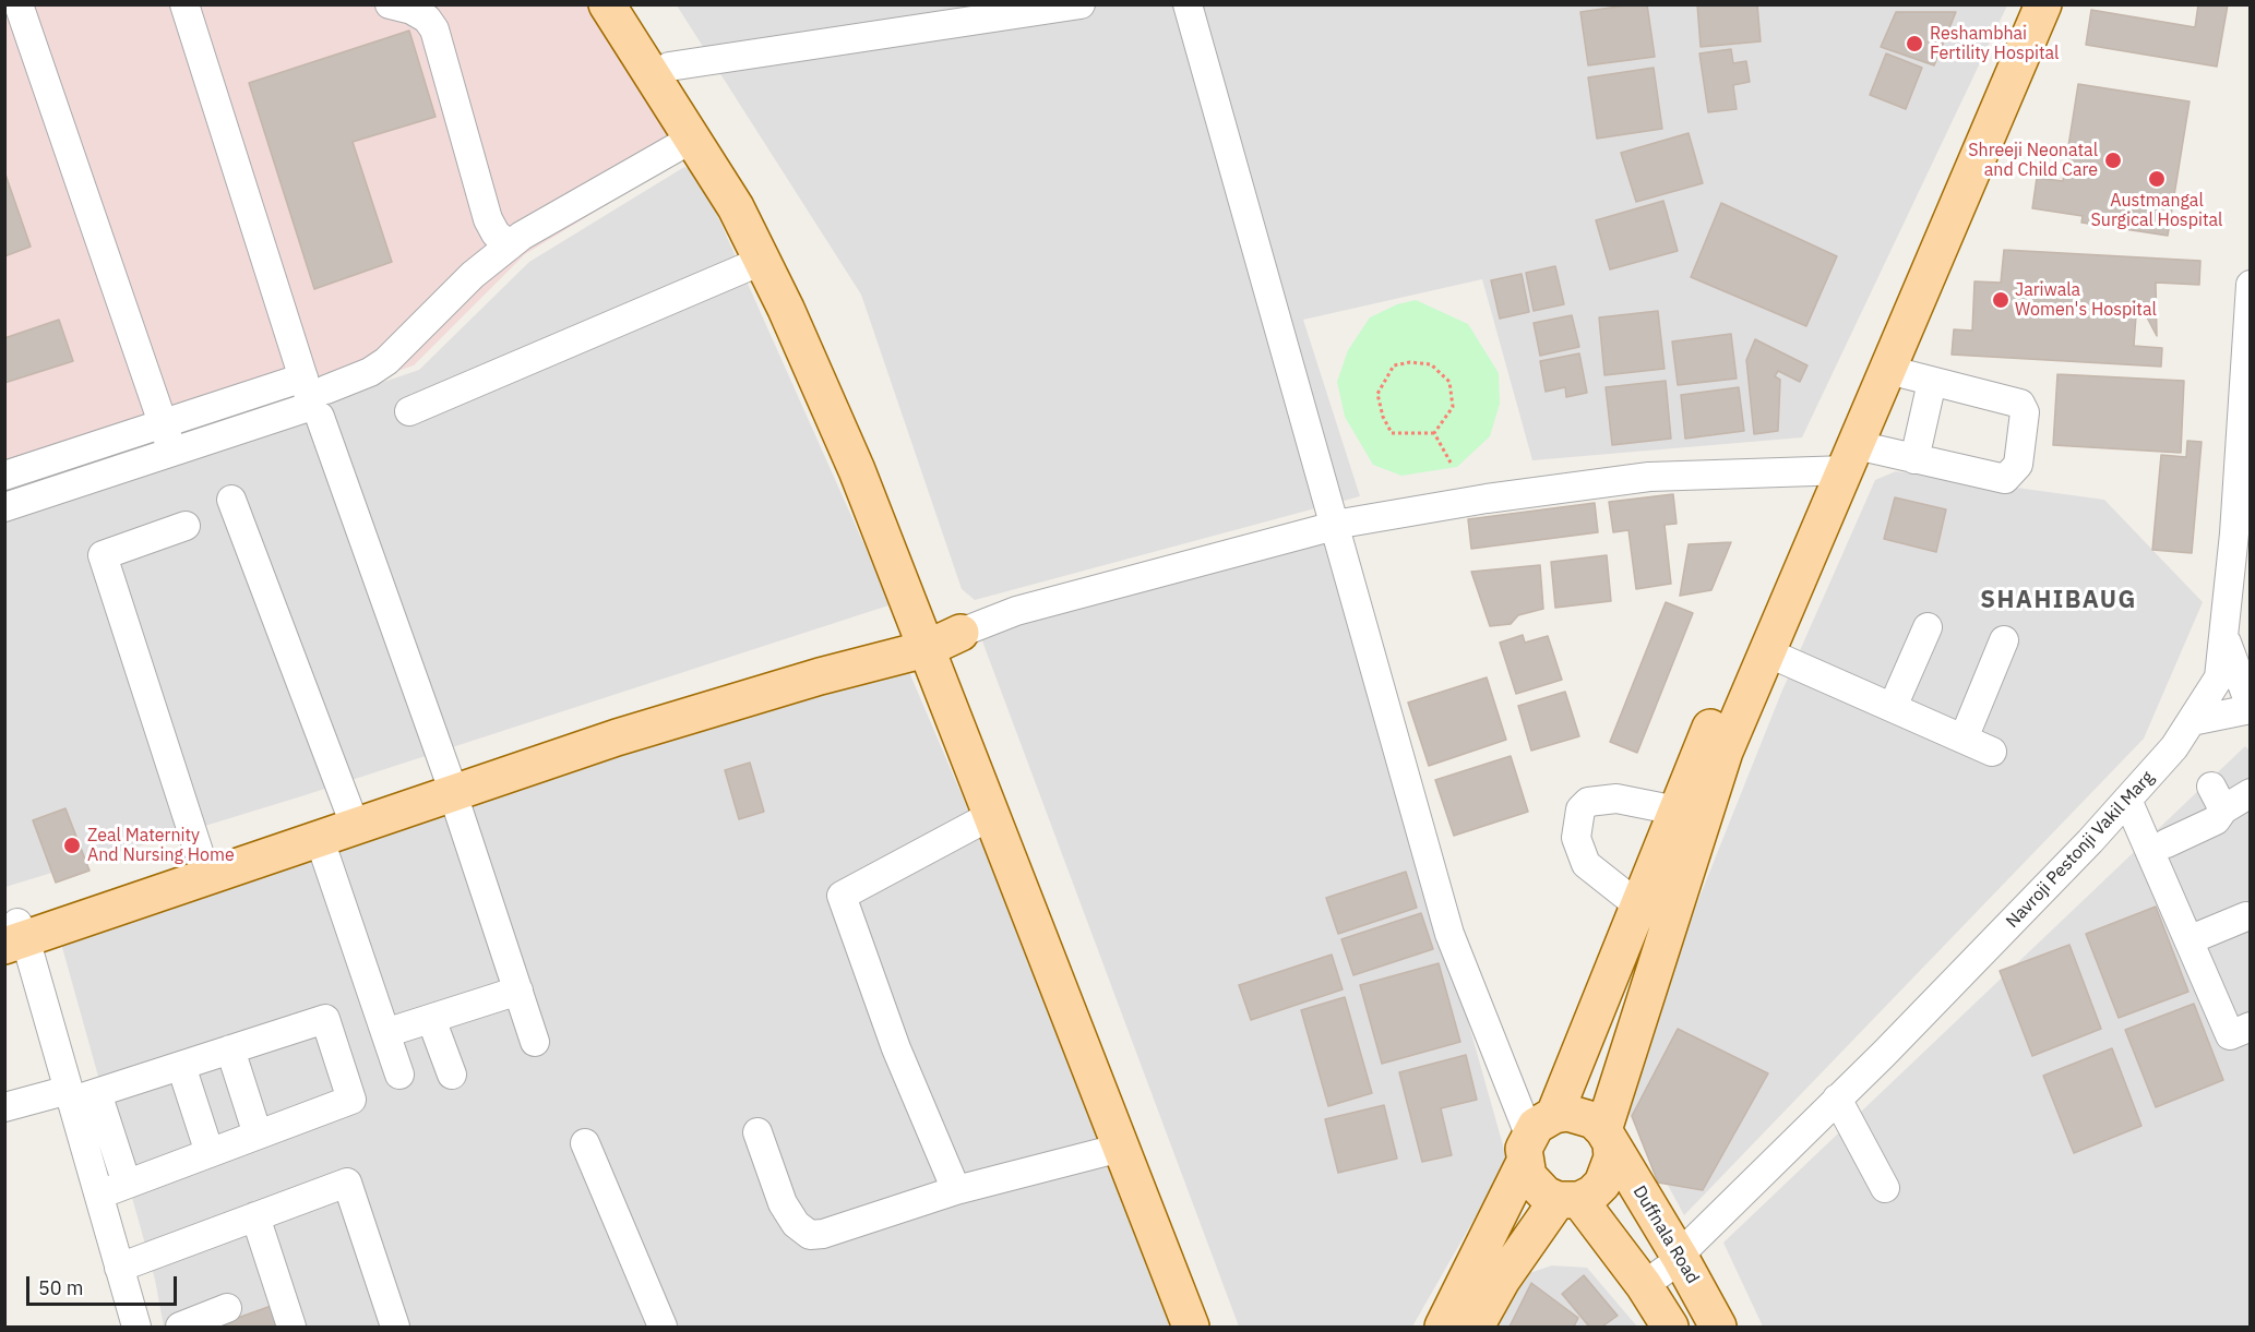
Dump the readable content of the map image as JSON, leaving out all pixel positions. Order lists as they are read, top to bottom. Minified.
{"streets":{"main road":["Duffnala Road"],"street":["Navroji Pestonji Vakil Marg"]},"crossings":[["Navroji Pestonji Vakil Marg","Duffnala Road"]],"districts":["SHAHIBAUG"],"places":["Reshambhai Fertility Hospital","Shreeji Neonatal and Child Care","Austmangal Surgical Hospital","Jariwala Women's Hospital","Zeal Maternity And Nursing Home"],"scale_bar":"50 m"}
